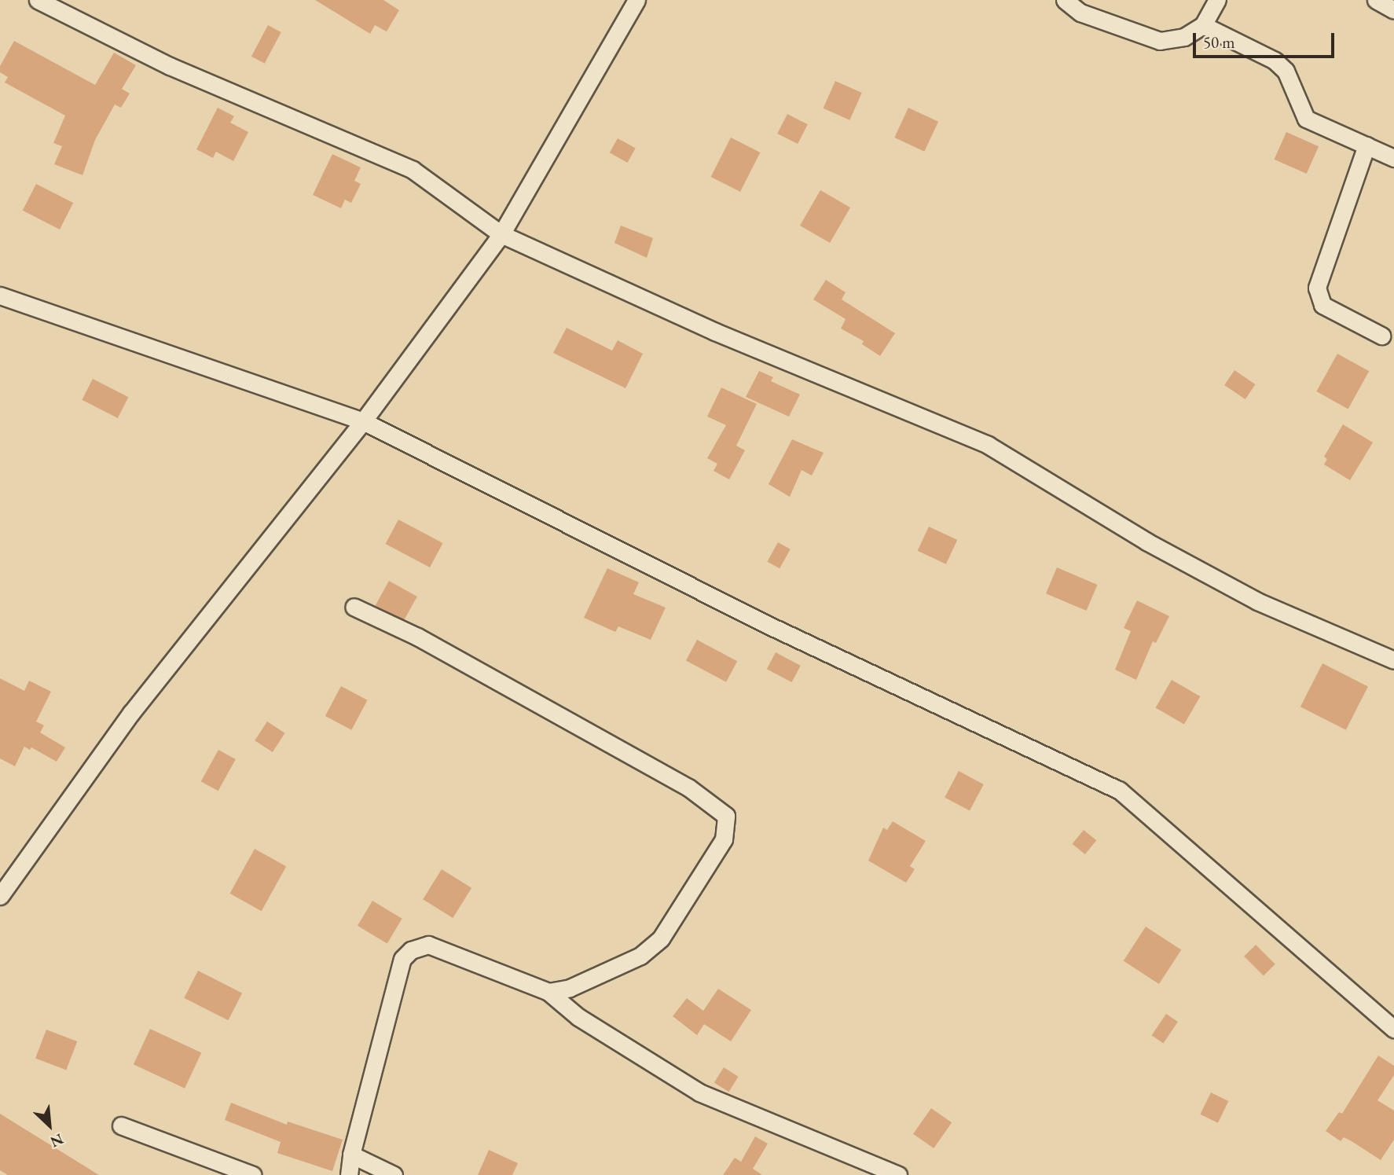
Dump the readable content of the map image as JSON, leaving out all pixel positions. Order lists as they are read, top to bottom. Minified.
{"scale_bar":"50 m","north":"bottom right"}
